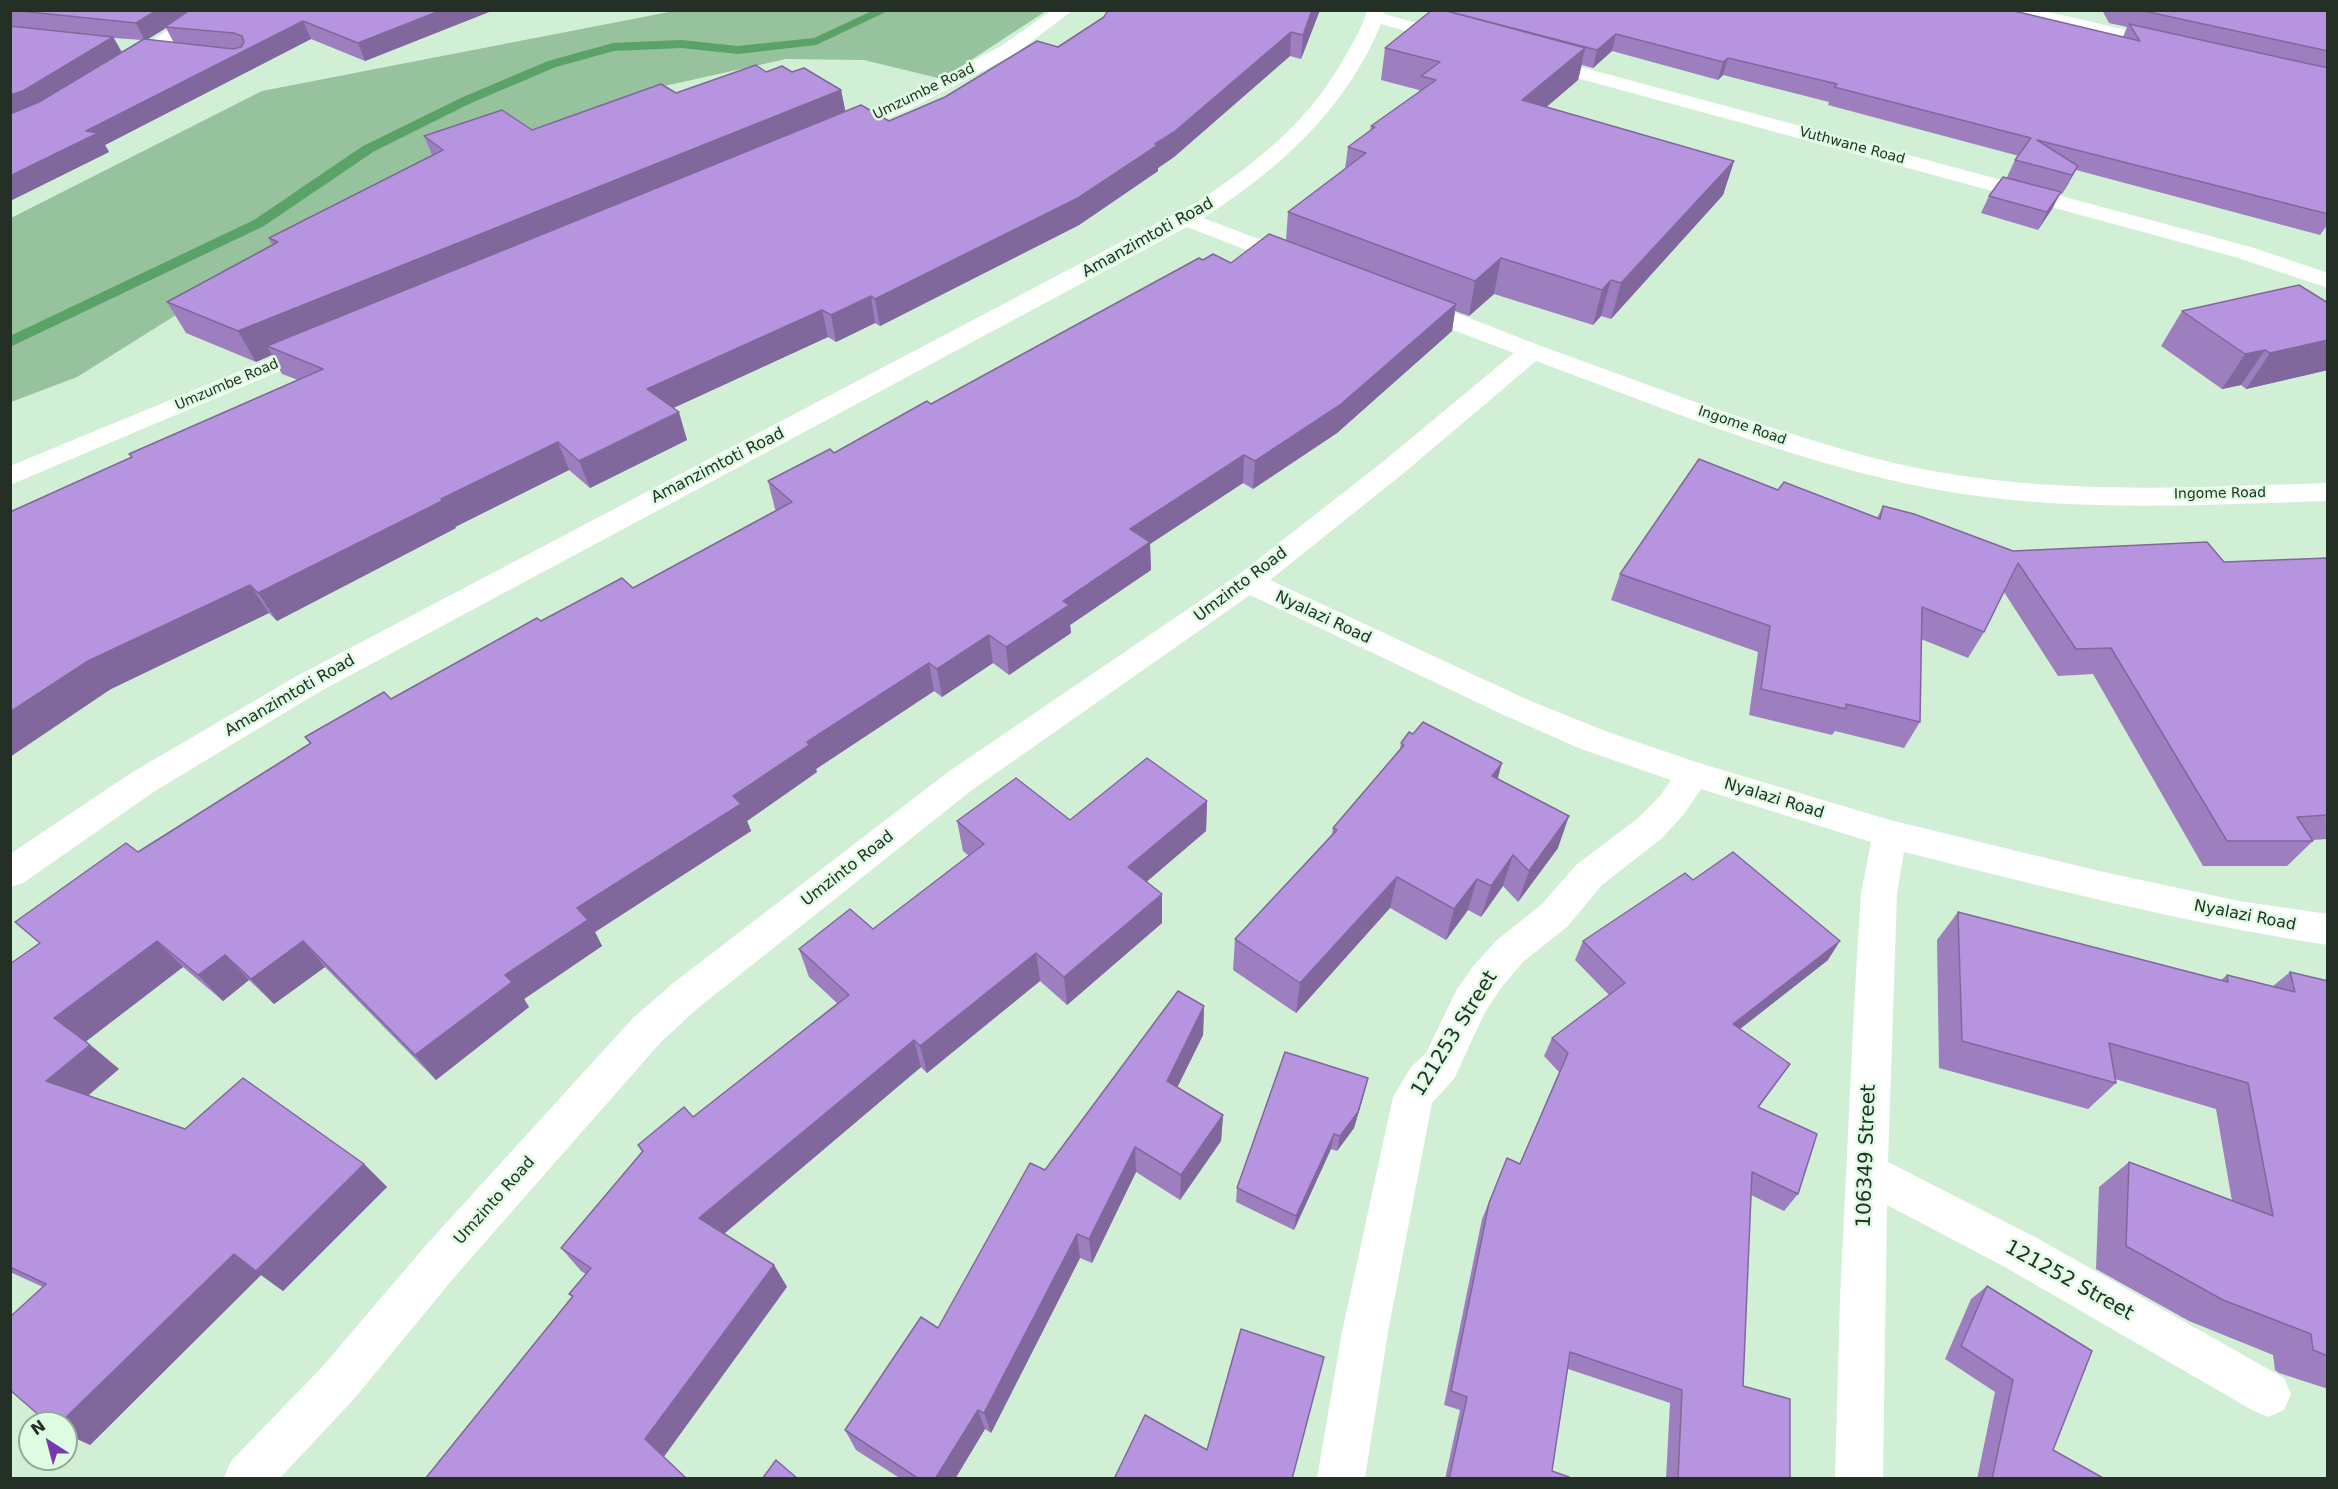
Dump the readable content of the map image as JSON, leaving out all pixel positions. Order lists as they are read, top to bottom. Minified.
{"streets":{"street":["Umzumbe Road","Vuthwane Road","Amanzimtoti Road","Ingome Road","Umzinto Road","Nyalazi Road","121253 Street","106349 Street","121252 Street"]},"crossings":[["Ingome Road","Umzinto Road"],["Umzinto Road","Nyalazi Road"],["Nyalazi Road","121253 Street"],["Nyalazi Road","106349 Street"],["106349 Street","121252 Street"]],"north":"top left"}
